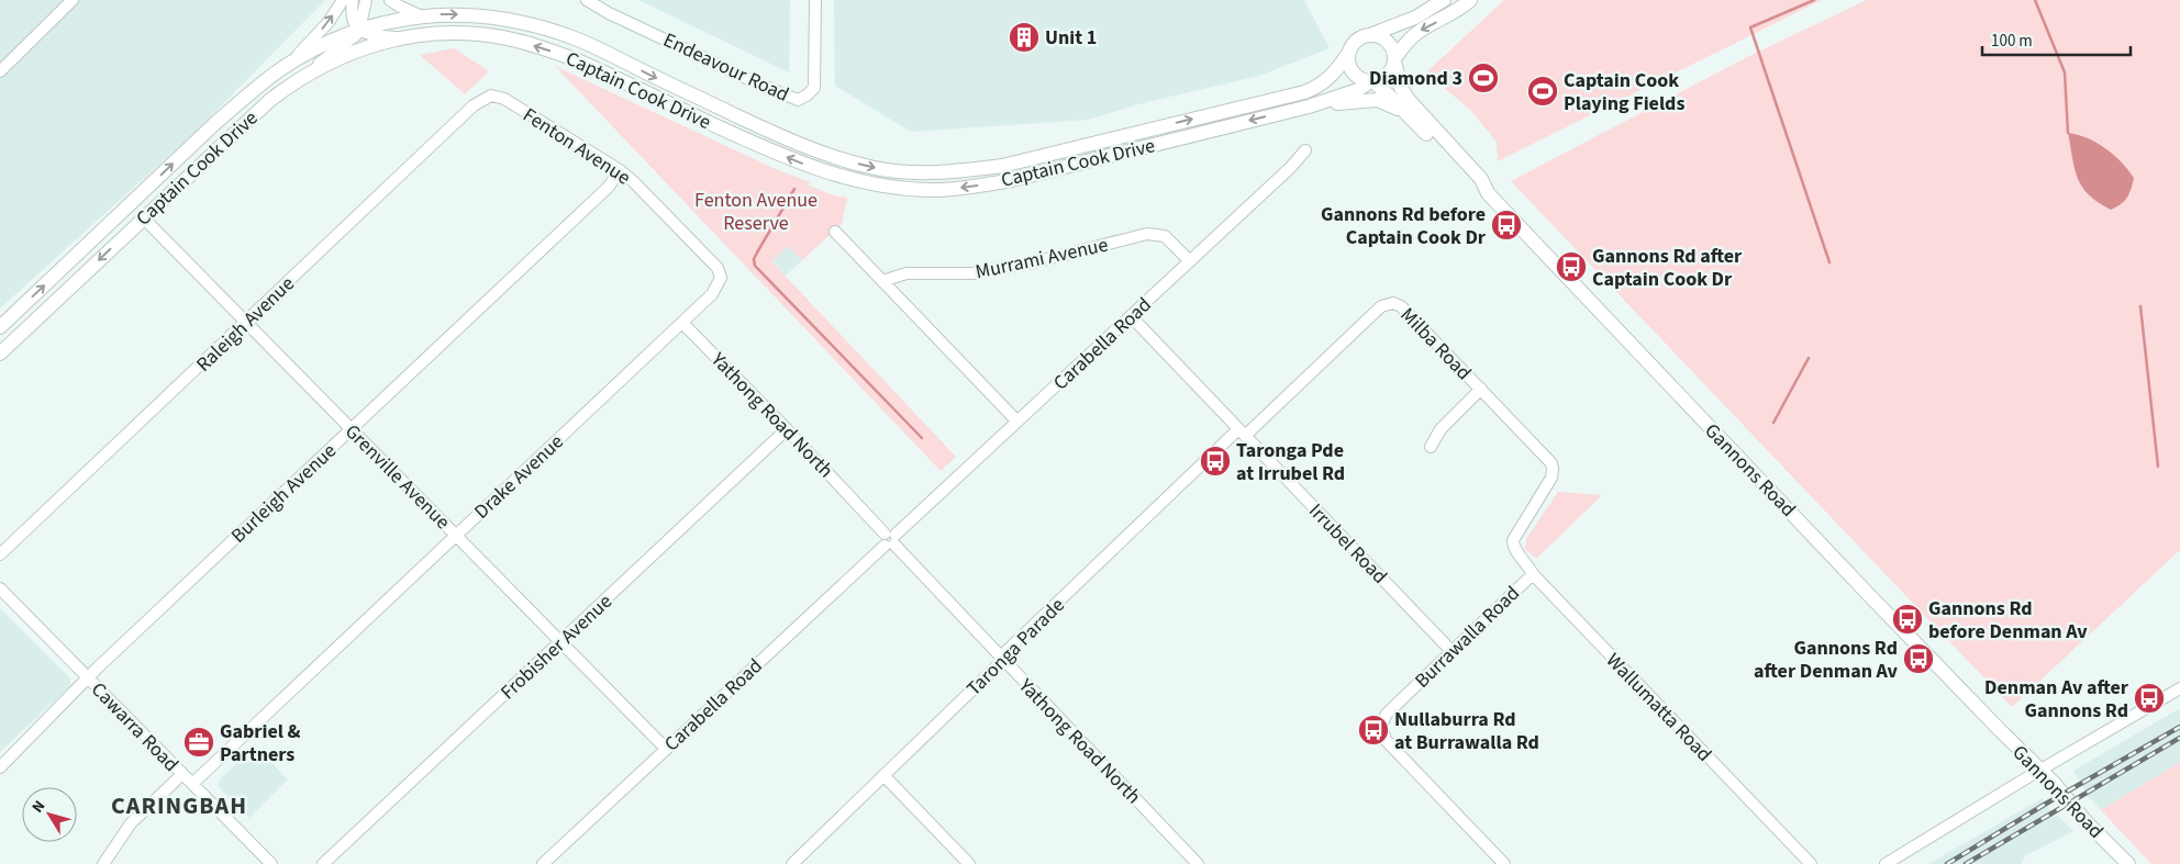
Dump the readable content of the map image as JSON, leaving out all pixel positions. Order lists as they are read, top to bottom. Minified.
{"streets":{"main road":["Captain Cook Drive","Gannons Road","Grenville Avenue"],"street":["Endeavour Road","Fenton Avenue","Murrami Avenue","Raleigh Avenue","Carabella Road","Milba Road","Yathong Road North","Drake Avenue","Burleigh Avenue","Irrubel Road","Burrawalla Road","Frobisher Avenue","Taronga Parade","Wallumatta Road","Cawarra Road"]},"crossings":[["Captain Cook Drive","Gannons Road"],["Captain Cook Drive","Grenville Avenue"],["Fenton Avenue","Raleigh Avenue"],["Fenton Avenue","Drake Avenue"],["Fenton Avenue","Burleigh Avenue"],["Murrami Avenue","Carabella Road"],["Raleigh Avenue","Grenville Avenue"],["Carabella Road","Yathong Road North"],["Carabella Road","Grenville Avenue"],["Carabella Road","Irrubel Road"],["Milba Road","Irrubel Road"],["Milba Road","Taronga Parade"],["Milba Road","Wallumatta Road"],["Yathong Road North","Drake Avenue"],["Yathong Road North","Frobisher Avenue"],["Yathong Road North","Taronga Parade"],["Grenville Avenue","Drake Avenue"],["Grenville Avenue","Burleigh Avenue"],["Grenville Avenue","Frobisher Avenue"],["Drake Avenue","Cawarra Road"],["Burleigh Avenue","Cawarra Road"],["Irrubel Road","Burrawalla Road"],["Irrubel Road","Taronga Parade"],["Burrawalla Road","Wallumatta Road"]],"districts":["CARINGBAH"],"parks":["Fenton Avenue Reserve"],"places":{"building":["Unit 1"],"sports":["Diamond 3","Captain Cook Playing Fields"],"bus stop":["Gannons Rd before Captain Cook Dr","Gannons Rd after Captain Cook Dr","Taronga Pde at Irrubel Rd","Gannons Rd before Denman Av","Gannons Rd after Denman Av","Denman Av after Gannons Rd","Nullaburra Rd at Burrawalla Rd"],"office":["Gabriel & Partners"]},"scale_bar":"100 m","north":"top left"}
